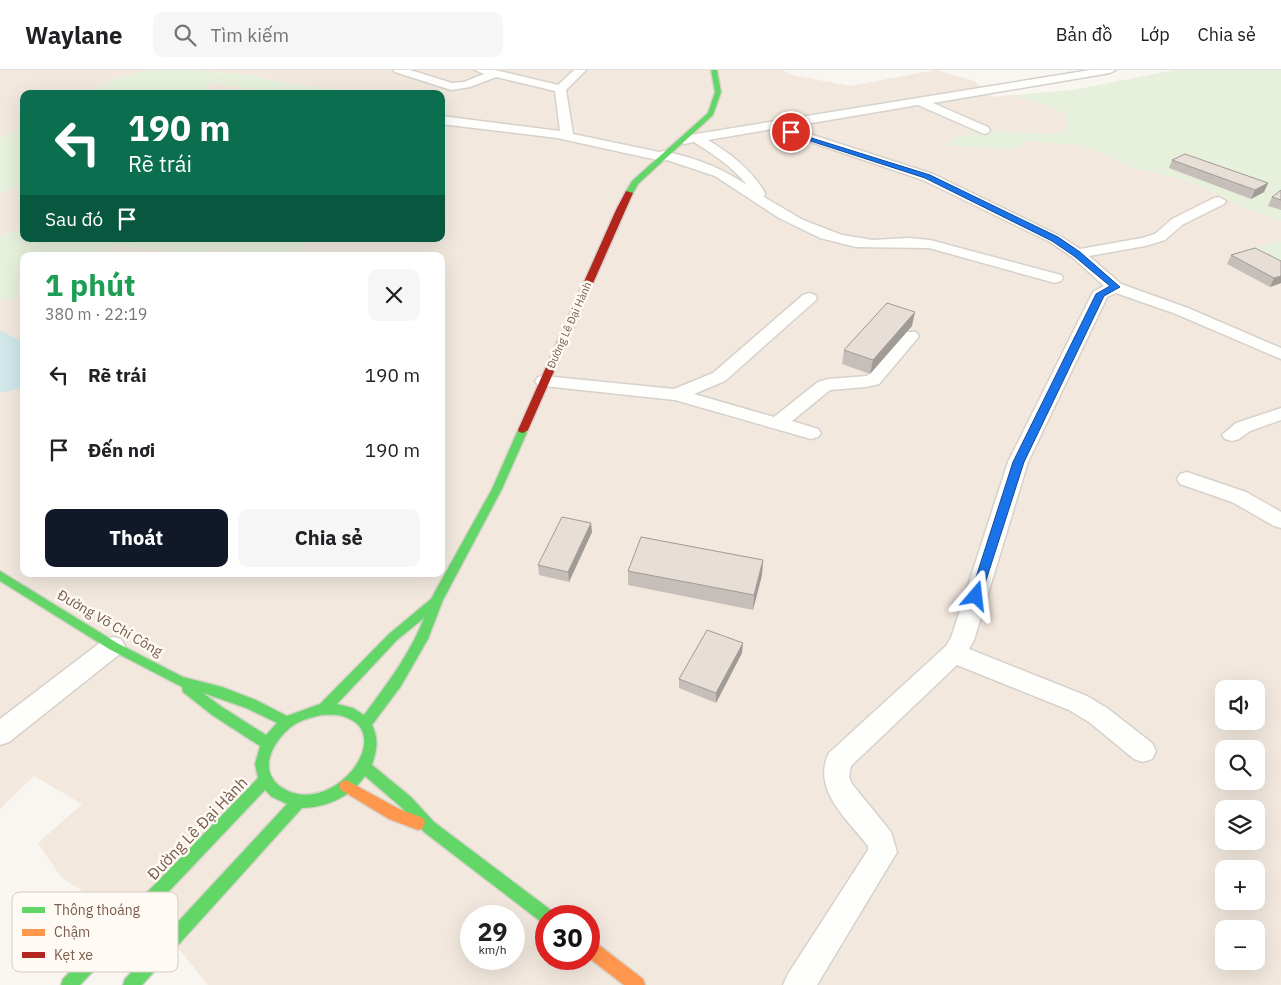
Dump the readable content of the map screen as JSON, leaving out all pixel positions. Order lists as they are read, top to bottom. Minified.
{"streets":{"main road":["Đường Lê Đại Hành","Đường Võ Chí Công"]},"crossings":[["Đường Lê Đại Hành","Đường Võ Chí Công"]],"legend":["Thông thoáng","Chậm","Kẹt xe"],"page":{"header":"Waylane","search":"Tìm kiếm","nav":["Bản đồ","Lớp","Chia sẻ"],"turn":["190 m","Rẽ trái"],"then":"Sau đó","heading":["1 phút","380 m · 22:19"],"list":[{"name":"Rẽ trái","value":"190 m"},{"name":"Đến nơi","value":"190 m"}],"buttons":["Thoát","Chia sẻ"],"map_buttons":["+","−"],"speed":"29 km/h","limit":"30"}}
